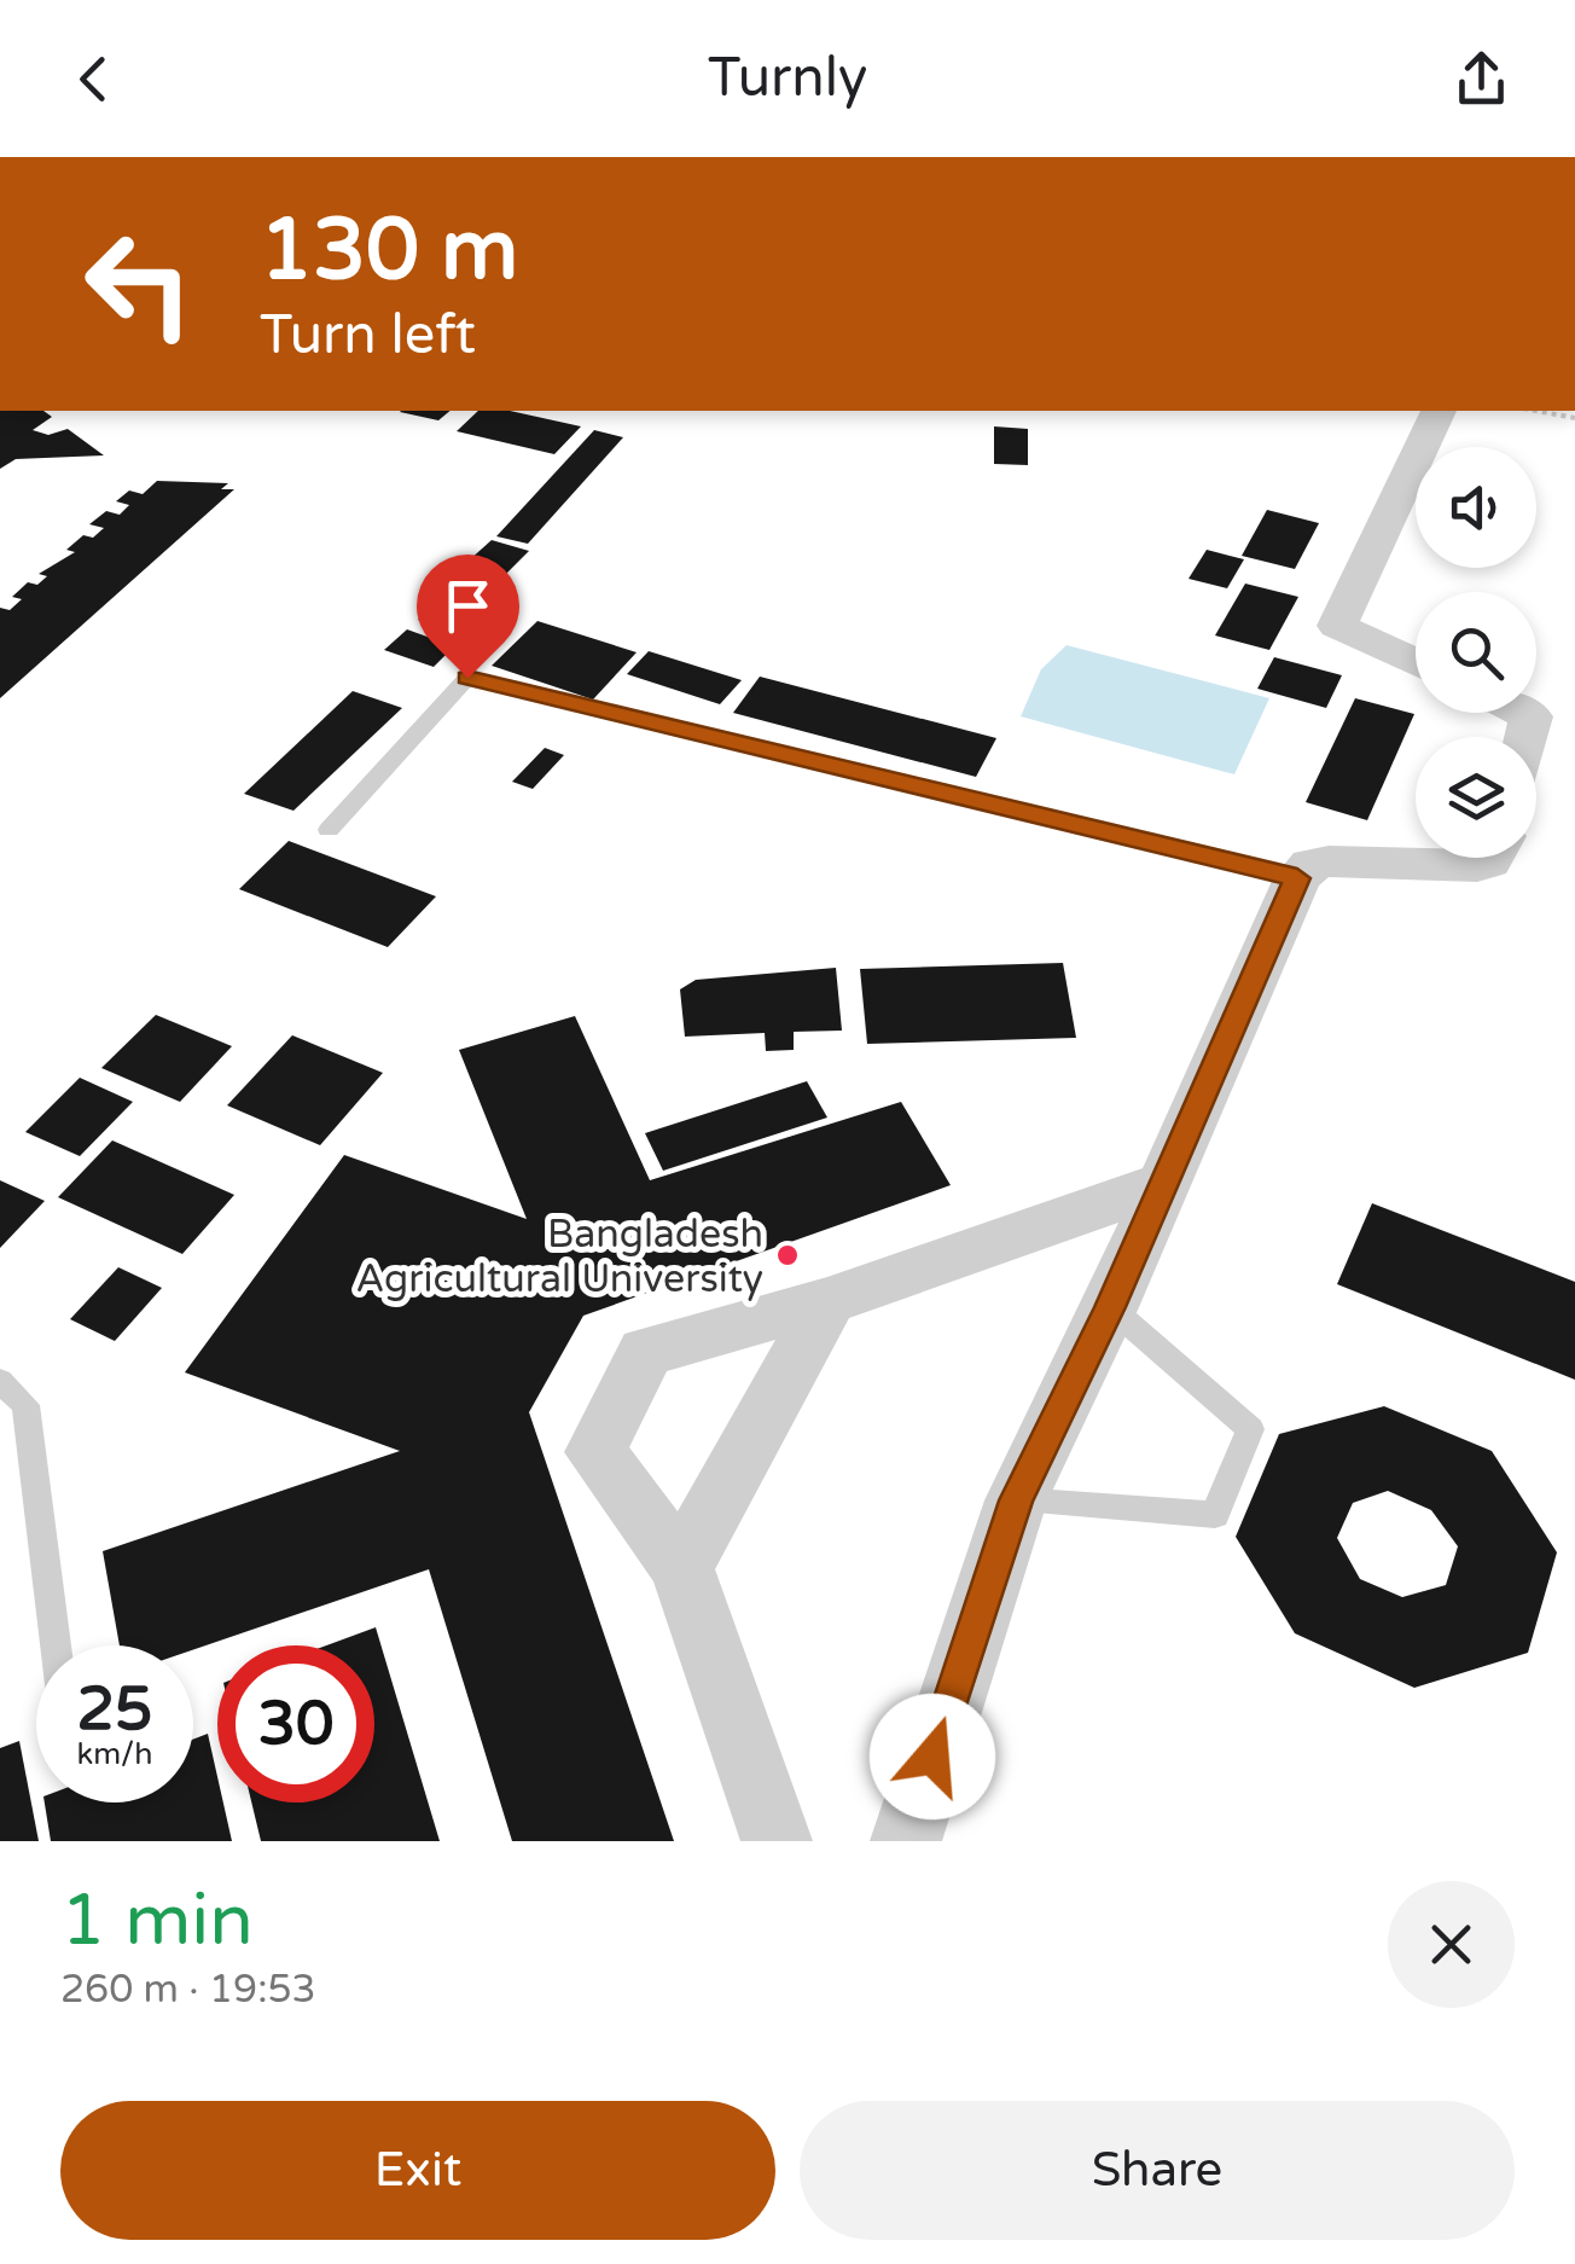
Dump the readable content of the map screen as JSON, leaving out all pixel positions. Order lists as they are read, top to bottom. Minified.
{"places":["Bangladesh Agricultural University"],"page":{"header":"Turnly","turn":["130 m","Turn left"],"speed":"25 km/h","limit":"30","heading":["1 min","260 m · 19:53"],"buttons":["Exit","Share"]}}
